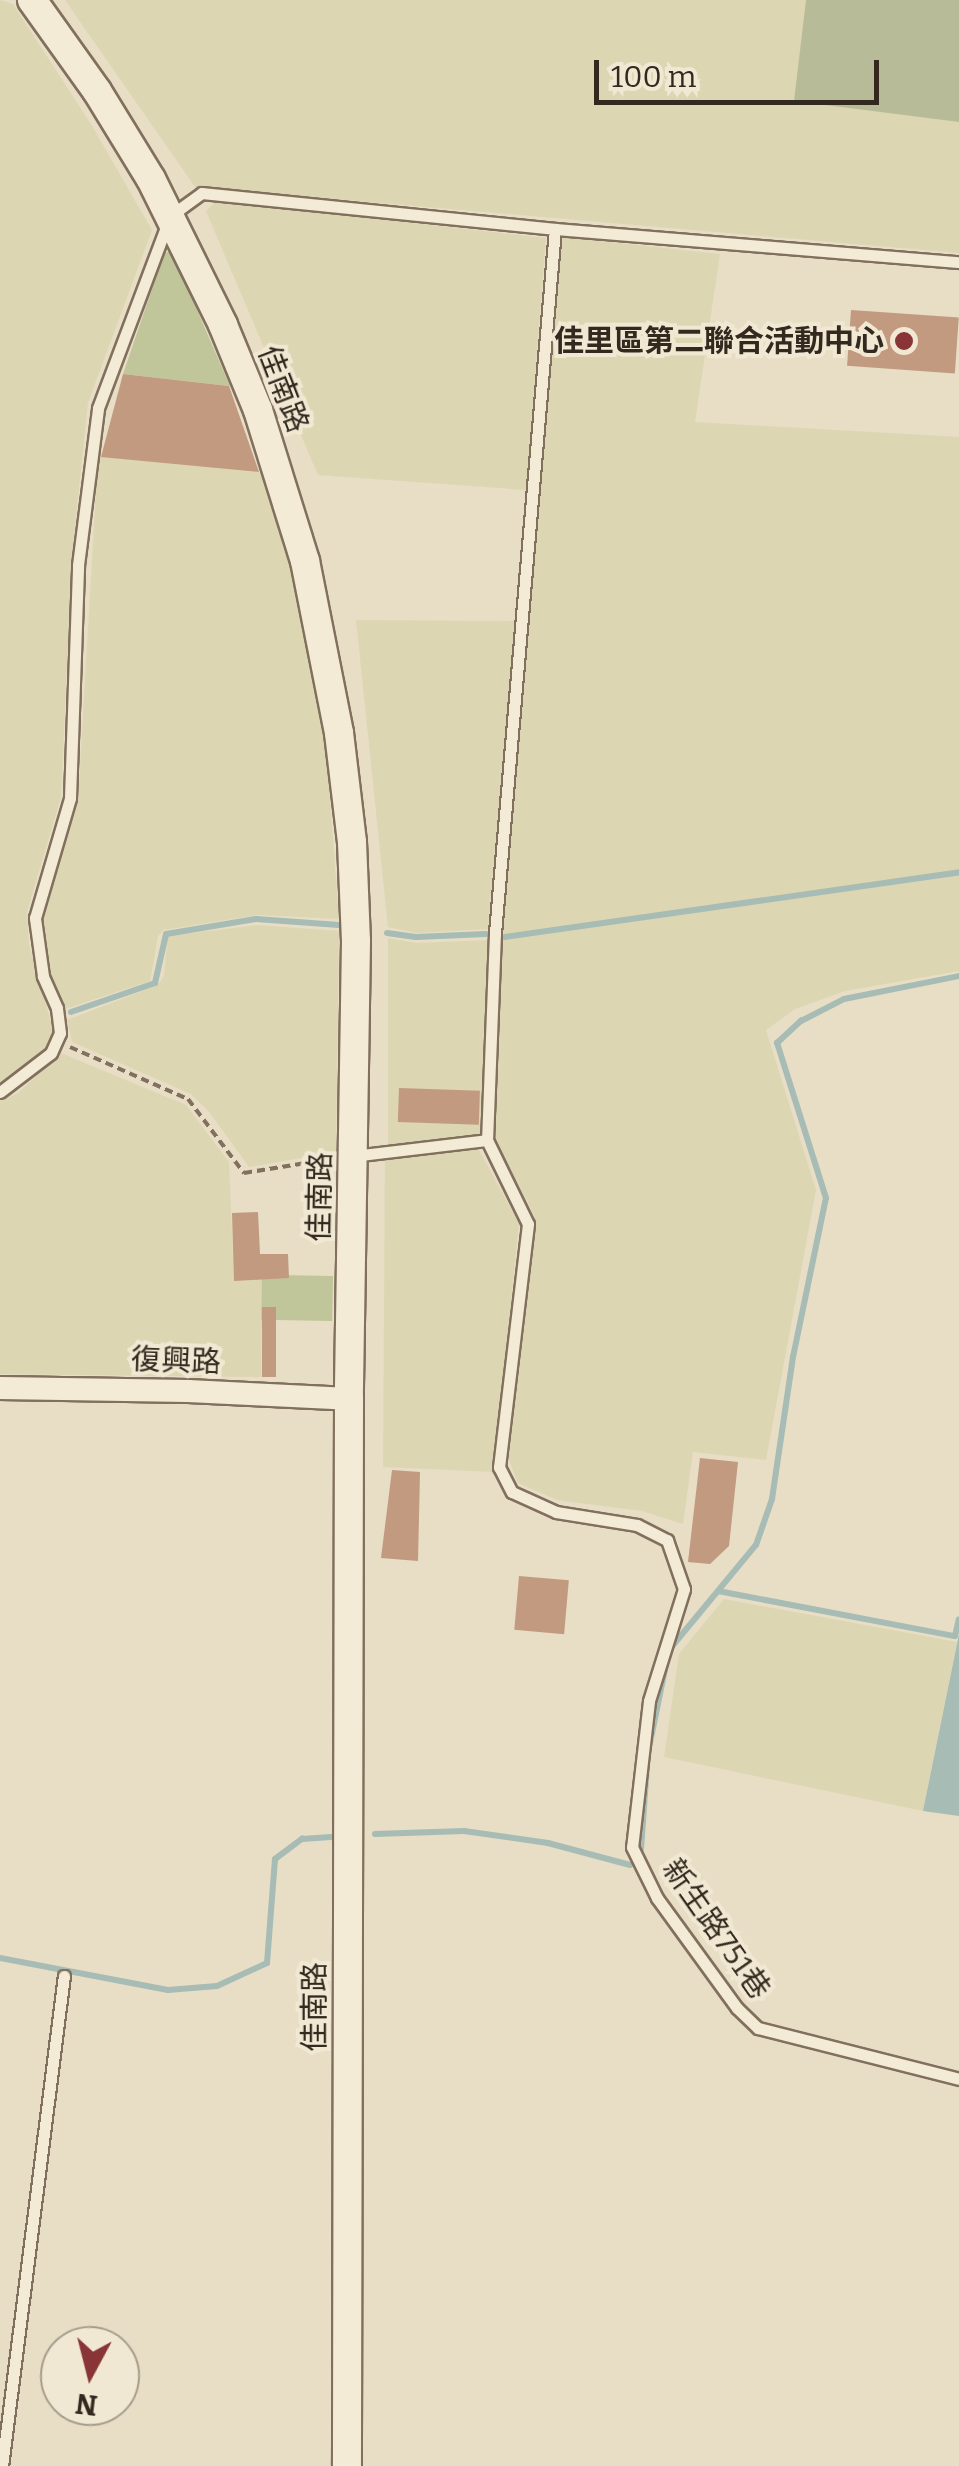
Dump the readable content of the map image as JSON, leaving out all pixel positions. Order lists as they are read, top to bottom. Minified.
{"streets":{"street":["佳南路","復興路"],"lane":["新生路751巷"]},"crossings":[["佳南路","復興路"]],"places":["佳里區第二聯合活動中心"],"scale_bar":"100 m","north":"bottom"}
